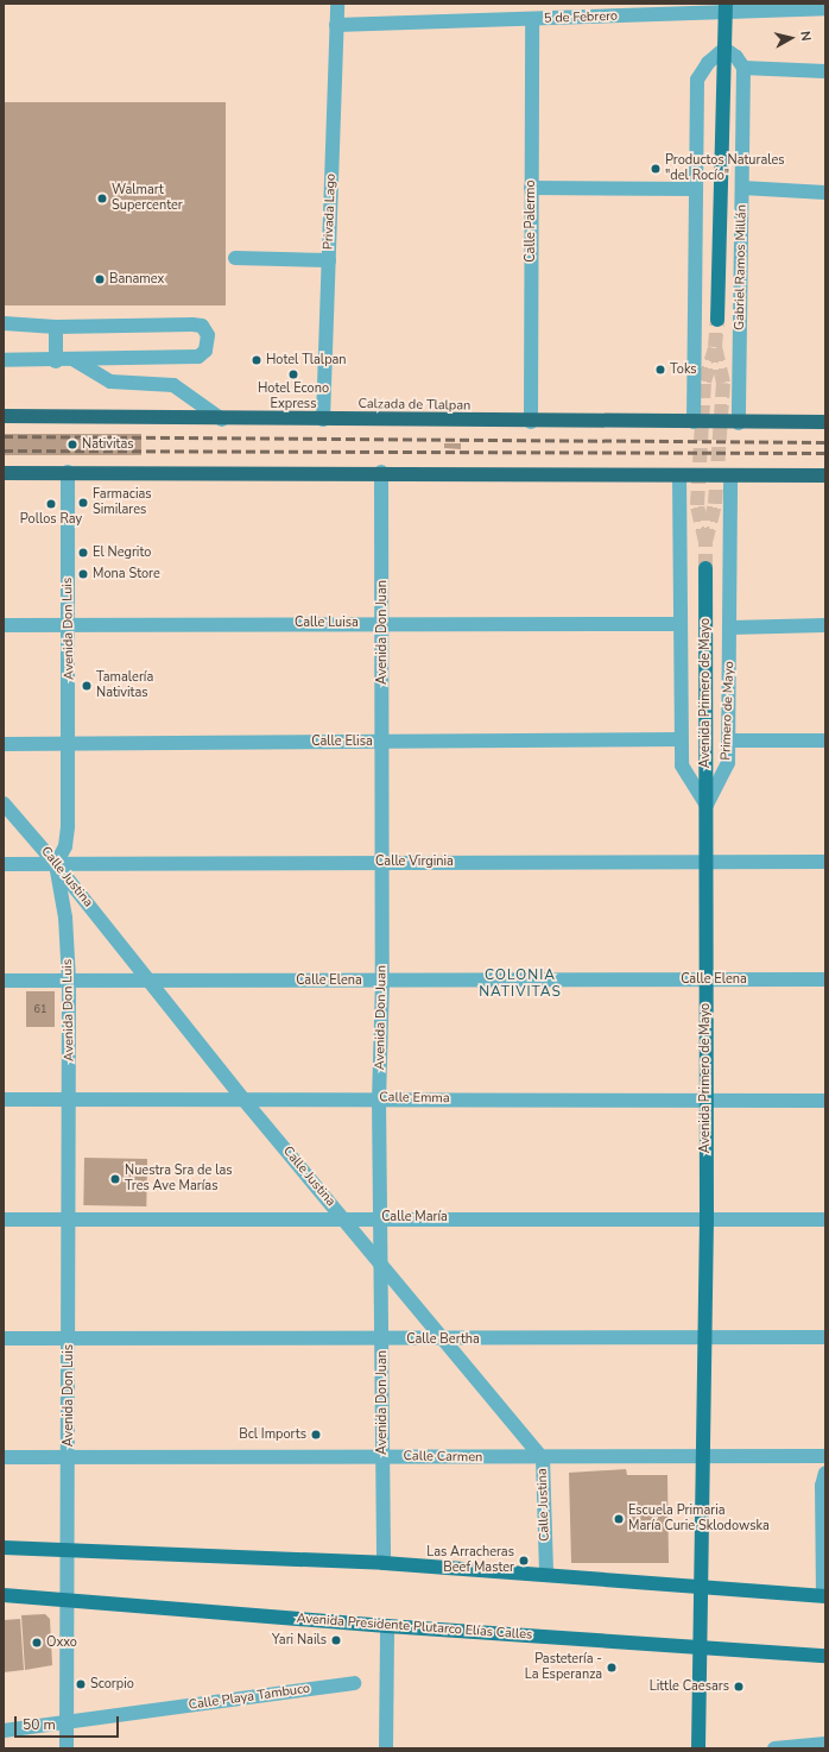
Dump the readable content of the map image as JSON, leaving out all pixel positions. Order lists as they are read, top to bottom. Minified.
{"streets":{"highway":["Calzada de Tlalpan"],"main road":["Avenida Primero de Mayo","Avenida Presidente Plutarco Elías Calles"],"street":["5 de Febrero","Privada Lago","Calle Palermo","Gabriel Ramos Millán","Calle Luisa","Avenida Don Luis","Avenida Don Juan","Primero de Mayo","Calle Elisa","Calle Virginia","Calle Justina","Calle Elena","Calle Emma","Calle María","Calle Bertha","Calle Carmen","Calle Playa Tambuco"]},"crossings":[["5 de Febrero","Privada Lago"],["5 de Febrero","Calle Palermo"],["Privada Lago","Calzada de Tlalpan"],["Calle Palermo","Calzada de Tlalpan"],["Gabriel Ramos Millán","Calzada de Tlalpan"],["Calle Luisa","Avenida Don Luis"],["Calle Luisa","Avenida Don Juan"],["Avenida Don Luis","Calle Elisa"],["Avenida Don Luis","Calle Virginia"],["Avenida Don Luis","Calle Justina"],["Avenida Don Luis","Calle Elena"],["Avenida Don Luis","Calle Emma"],["Avenida Don Luis","Calle María"],["Avenida Don Luis","Calle Bertha"],["Avenida Don Luis","Calle Carmen"],["Avenida Don Luis","Avenida Presidente Plutarco Elías Calles"],["Avenida Don Luis","Calle Playa Tambuco"],["Avenida Don Juan","Calle Elisa"],["Avenida Don Juan","Calle Virginia"],["Avenida Don Juan","Calle Justina"],["Avenida Don Juan","Calle Elena"],["Avenida Don Juan","Calle Emma"],["Avenida Don Juan","Calle María"],["Avenida Don Juan","Calle Bertha"],["Avenida Don Juan","Calle Carmen"],["Avenida Primero de Mayo","Primero de Mayo"],["Avenida Primero de Mayo","Calle Virginia"],["Avenida Primero de Mayo","Calle Elena"],["Avenida Primero de Mayo","Calle Emma"],["Avenida Primero de Mayo","Calle María"],["Avenida Primero de Mayo","Calle Bertha"],["Avenida Primero de Mayo","Calle Carmen"],["Avenida Primero de Mayo","Avenida Presidente Plutarco Elías Calles"],["Calle Virginia","Calle Justina"],["Calle Justina","Calle Elena"],["Calle Justina","Calle Emma"],["Calle Justina","Calle María"],["Calle Justina","Calle Bertha"],["Calle Justina","Calle Carmen"]],"districts":["COLONIA NATIVITAS"],"places":["Productos Naturales \"del Rocío\"","Walmart Supercenter","Banamex","Hotel Tlalpan","Toks","Hotel Econo Express","Nativitas","Farmacias Similares","Pollos Ray","El Negrito","Mona Store","Tamalería Nativitas","Nuestra Sra de las Tres Ave Marías","Bcl Imports","Escuela Primaria María Curie Sklodowska","Las Arracheras Beef Master","Yari Nails","Oxxo","Pastetería - La Esperanza","Scorpio","Little Caesars"],"house_numbers":["61"],"scale_bar":"50 m","north":"right"}
